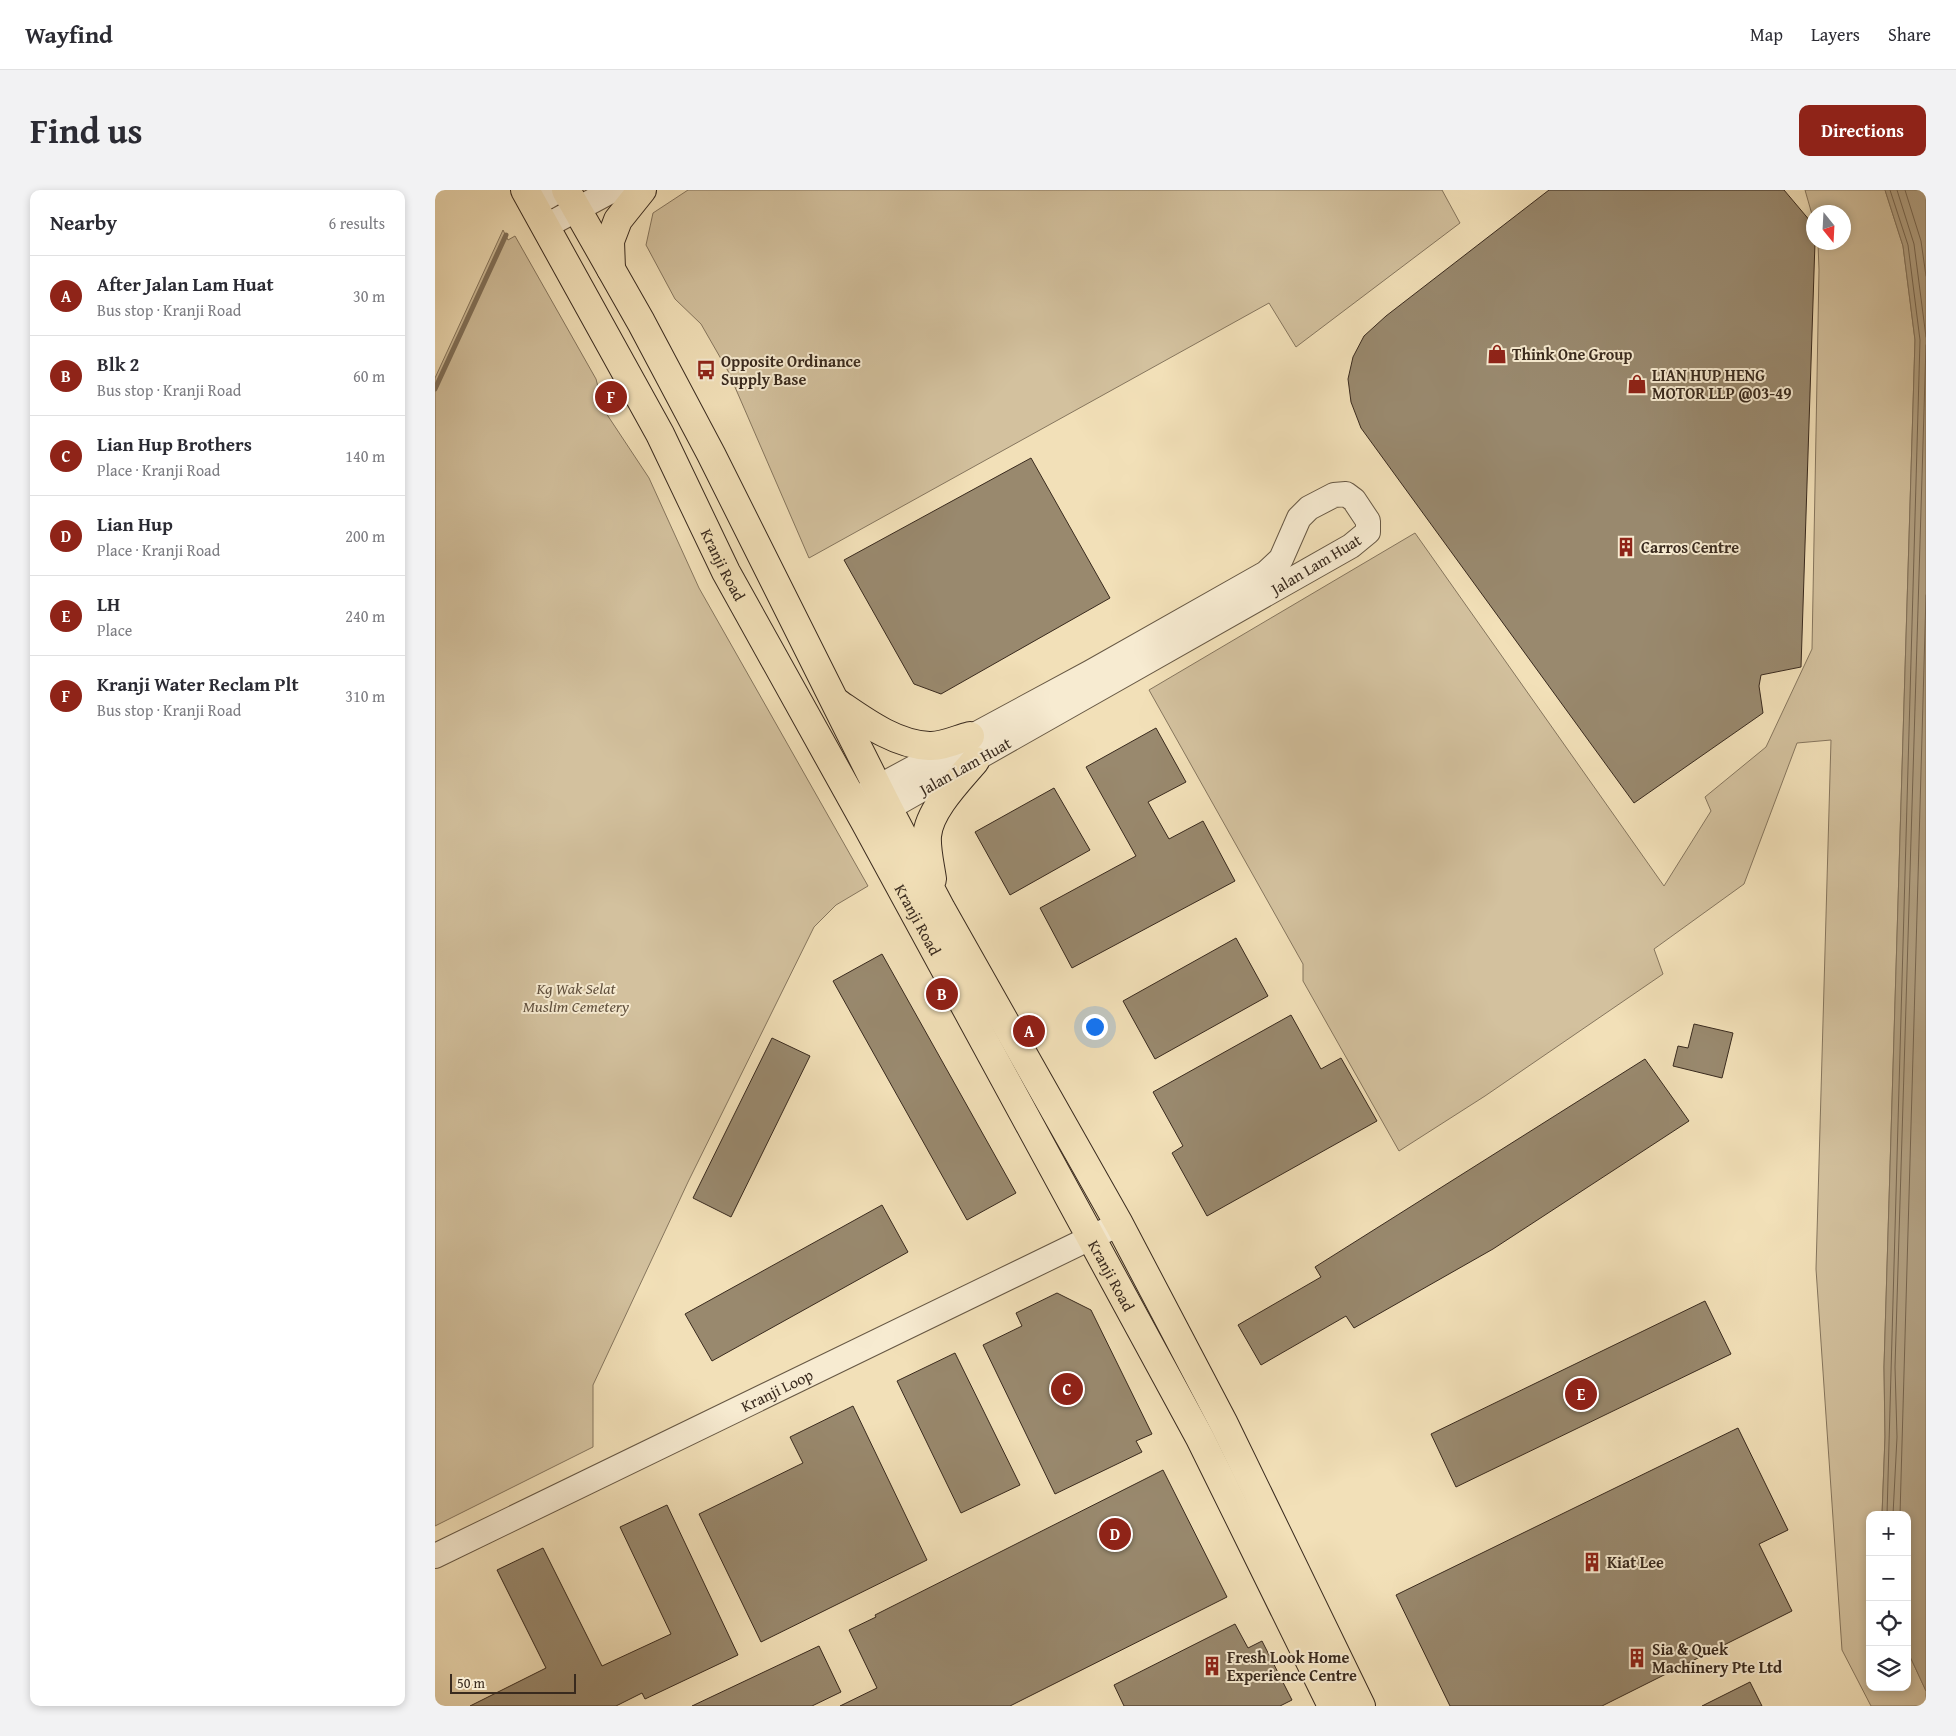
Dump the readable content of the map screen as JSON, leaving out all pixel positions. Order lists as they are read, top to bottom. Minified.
{"streets":{"main road":["Kranji Road"],"street":["Jalan Lam Huat","Kranji Loop"]},"crossings":[["Kranji Road","Jalan Lam Huat"],["Kranji Road","Kranji Loop"]],"parks":["Kg Wak Selat Muslim Cemetery"],"places":{"shop":["Think One Group","LIAN HUP HENG MOTOR LLP @03-49"],"bus stop":["Opposite Ordinance Supply Base"],"building":["Carros Centre","Kiat Lee","Sia & Quek Machinery Pte Ltd","Fresh Look Home Experience Centre"]},"scale_bar":"50 m","north":"bottom","page":{"header":"Wayfind","nav":["Map","Layers","Share"],"title":"Find us","buttons":"Directions","heading":["Nearby","6 results"],"list":[{"mark":"A","name":"After Jalan Lam Huat","note":"Bus stop · Kranji Road","value":"30 m"},{"mark":"B","name":"Blk 2","note":"Bus stop · Kranji Road","value":"60 m"},{"mark":"C","name":"Lian Hup Brothers","note":"Place · Kranji Road","value":"140 m"},{"mark":"D","name":"Lian Hup","note":"Place · Kranji Road","value":"200 m"},{"mark":"E","name":"LH","note":"Place","value":"240 m"},{"mark":"F","name":"Kranji Water Reclam Plt","note":"Bus stop · Kranji Road","value":"310 m"}],"pins":["F","B","A","C","E","D"],"map_buttons":["+","−"],"scale":"50 m"}}
